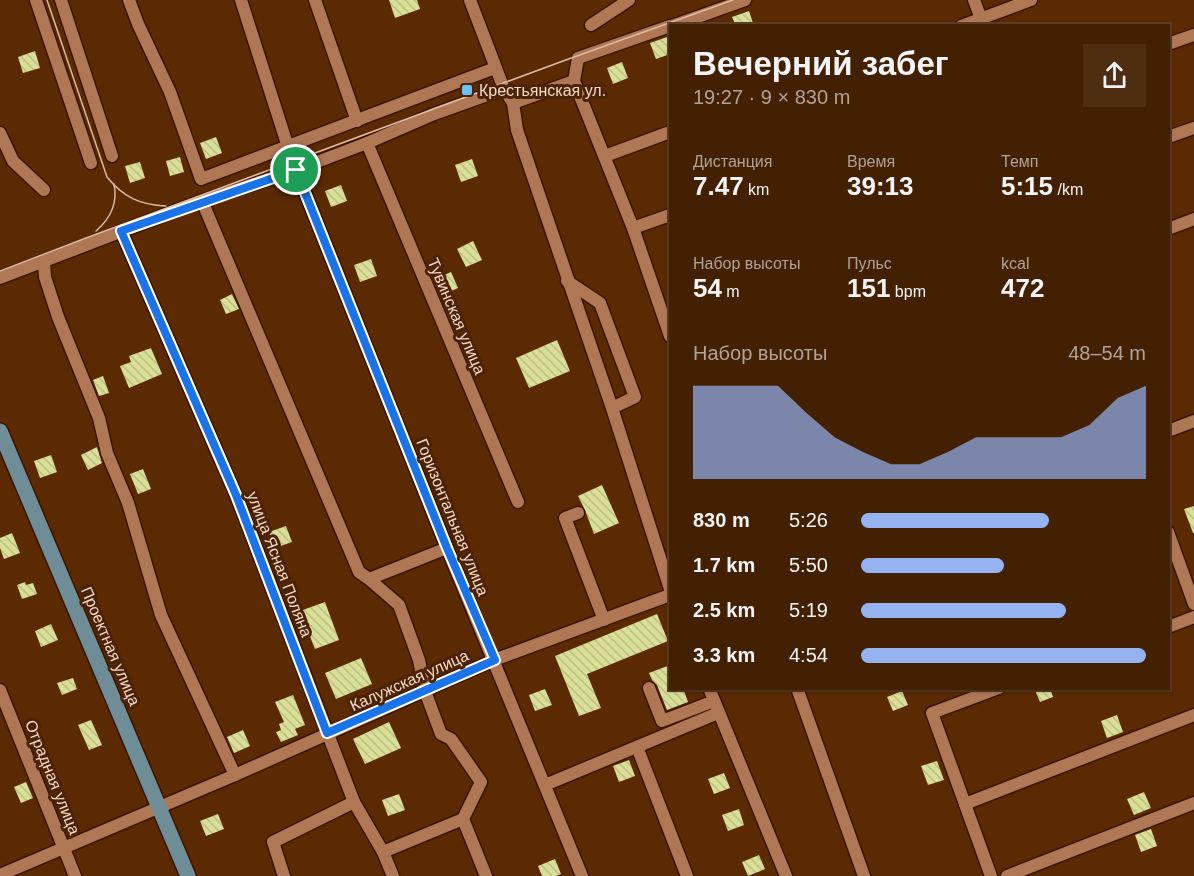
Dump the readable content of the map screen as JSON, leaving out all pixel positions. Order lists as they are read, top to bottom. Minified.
{"streets":{"main road":["Проектная улица"],"street":["Тувинская улица","Горизонтальная улица","улица Ясная Поляна","Калужская улица","Отрадная улица"]},"crossings":[["Горизонтальная улица","Калужская улица"],["улица Ясная Поляна","Калужская улица"],["Проектная улица","Калужская улица"],["Калужская улица","Отрадная улица"]],"places":{"transit":["Крестьянская ул."]},"page":{"heading":["Вечерний забег","19:27 · 9 × 830 m"],"stats":[["Дистанция","7.47 km"],["Время","39:13"],["Темп","5:15 /km"],["Набор высоты","54 m"],["Пульс","151 bpm"],["kcal","472"]],"chart":["Набор высоты","48–54 m"],"list":[{"name":"830 m","note":"5:26"},{"name":"1.7 km","note":"5:50"},{"name":"2.5 km","note":"5:19"},{"name":"3.3 km","note":"4:54"}]}}
